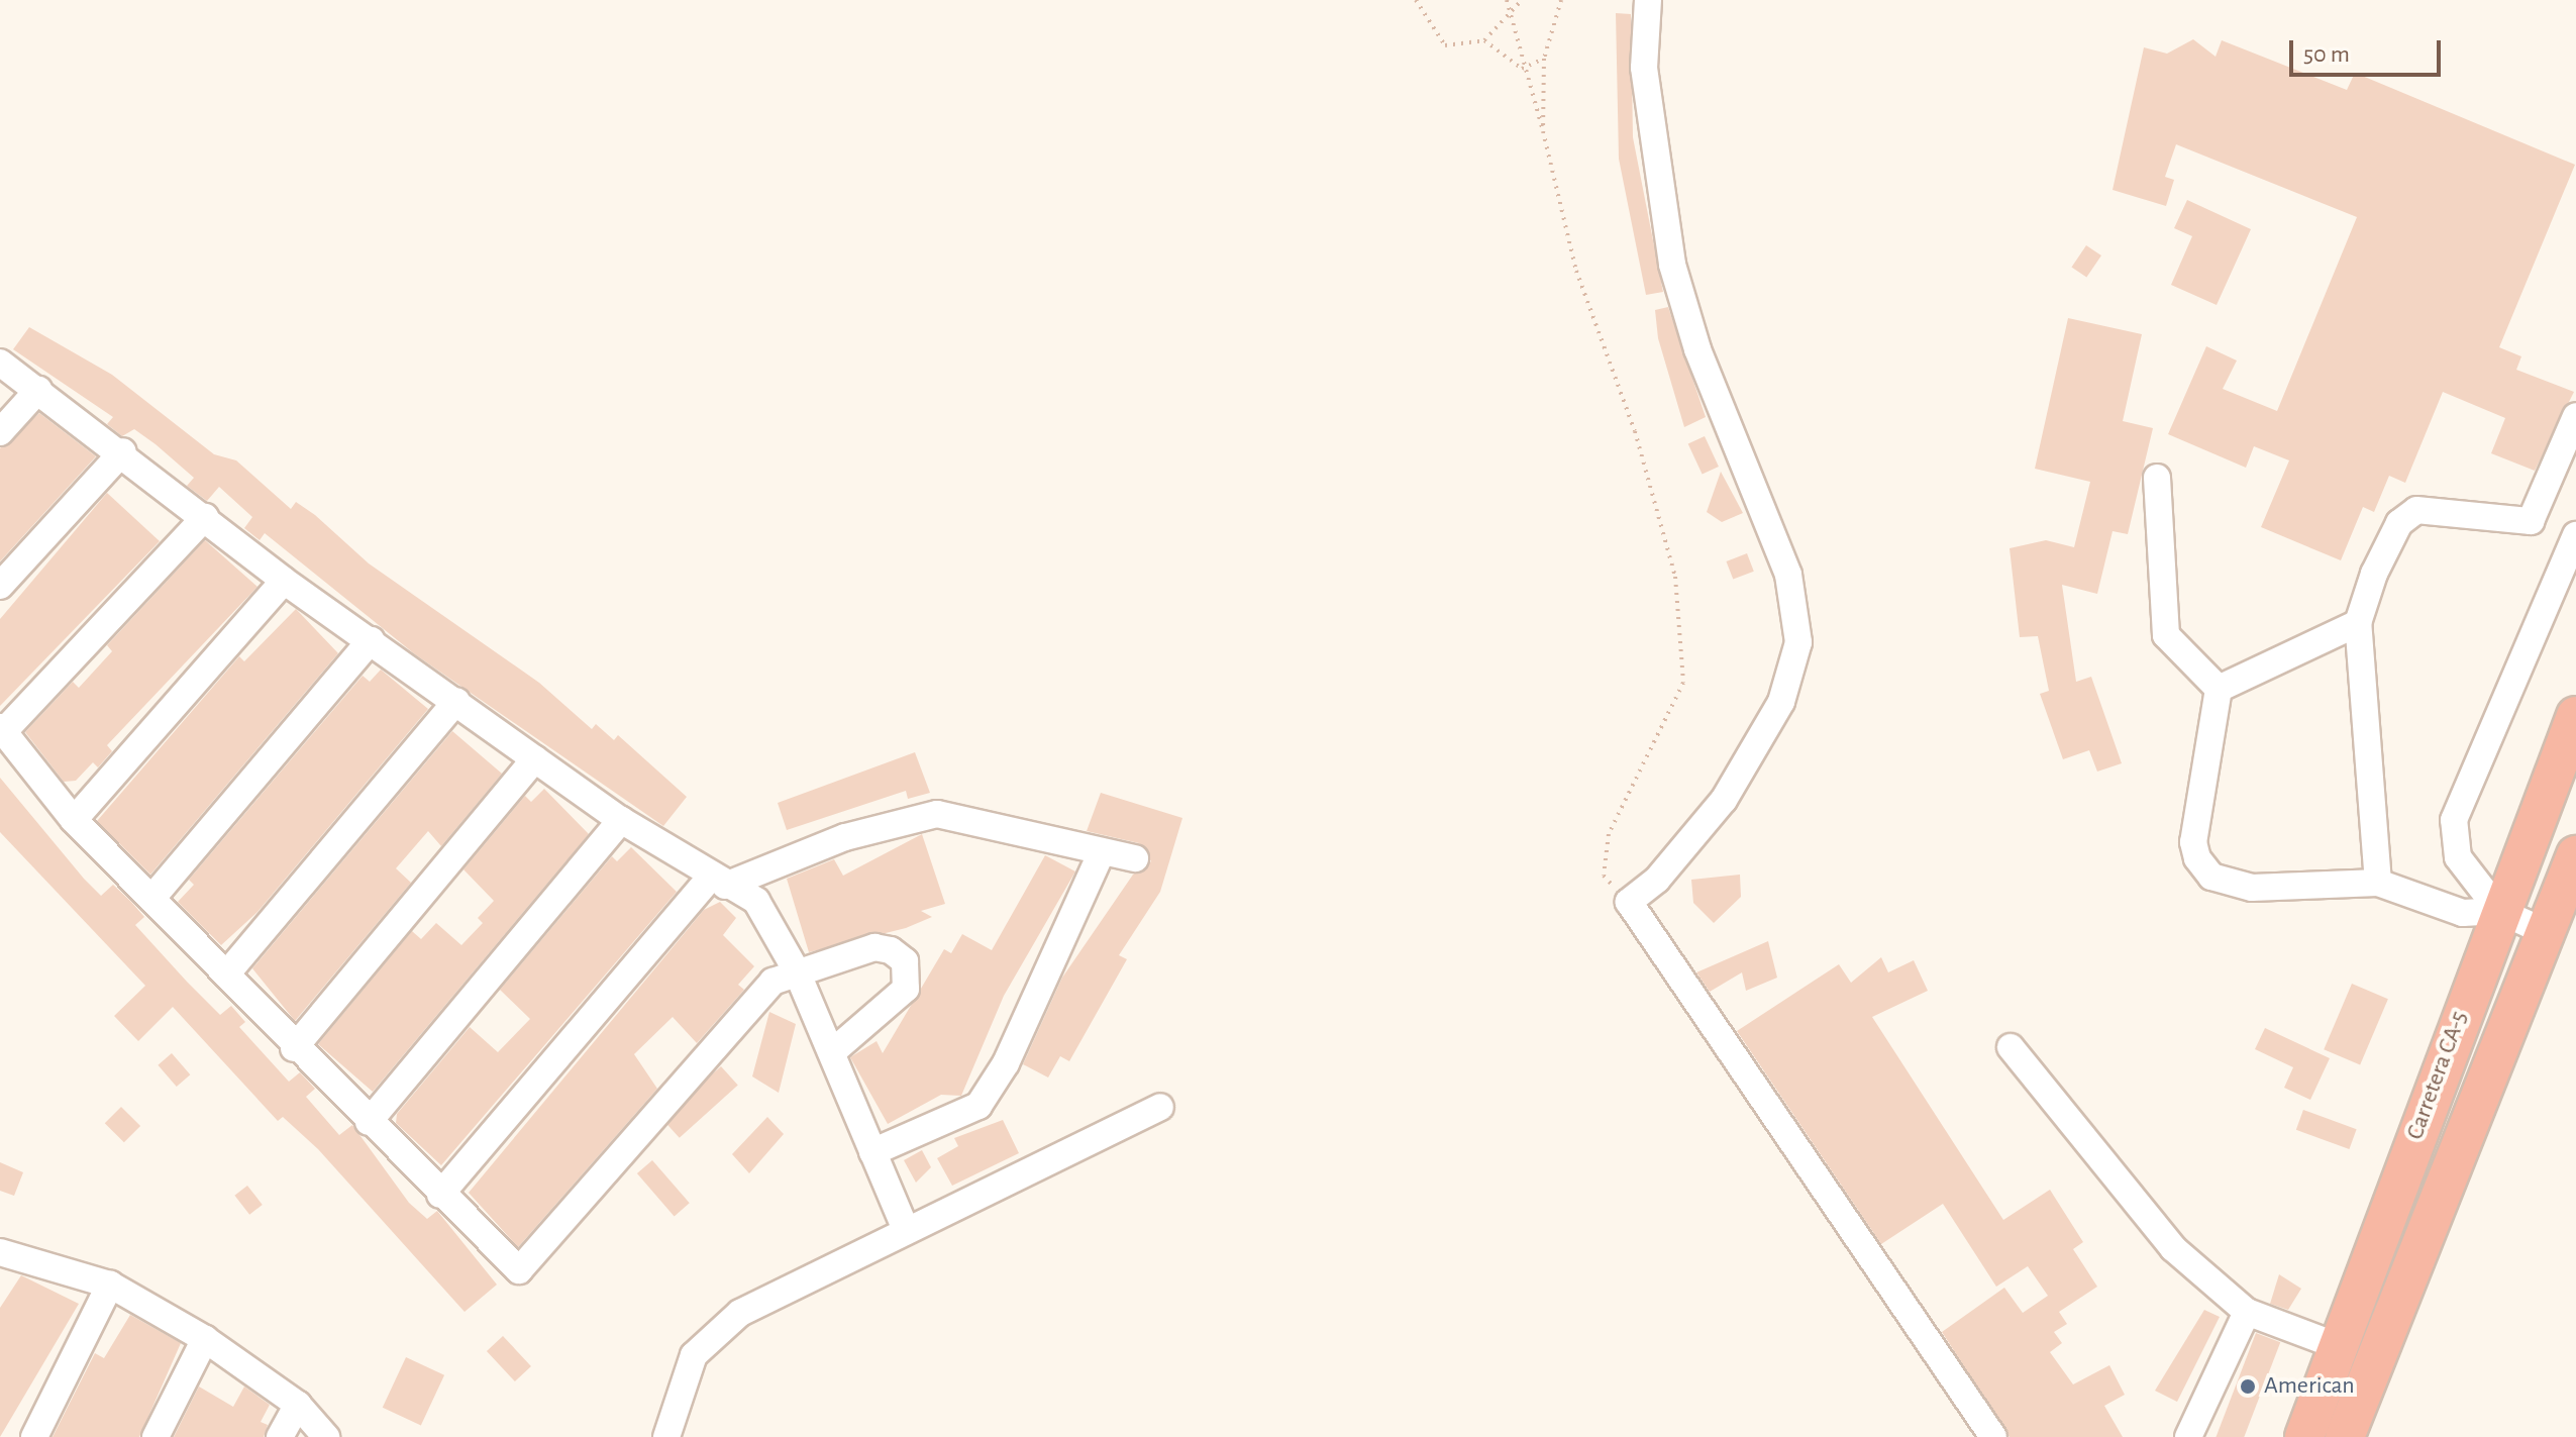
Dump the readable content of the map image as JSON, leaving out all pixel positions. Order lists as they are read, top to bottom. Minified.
{"streets":{"highway":["Carretera CA-5"]},"places":["American"],"scale_bar":"50 m"}
